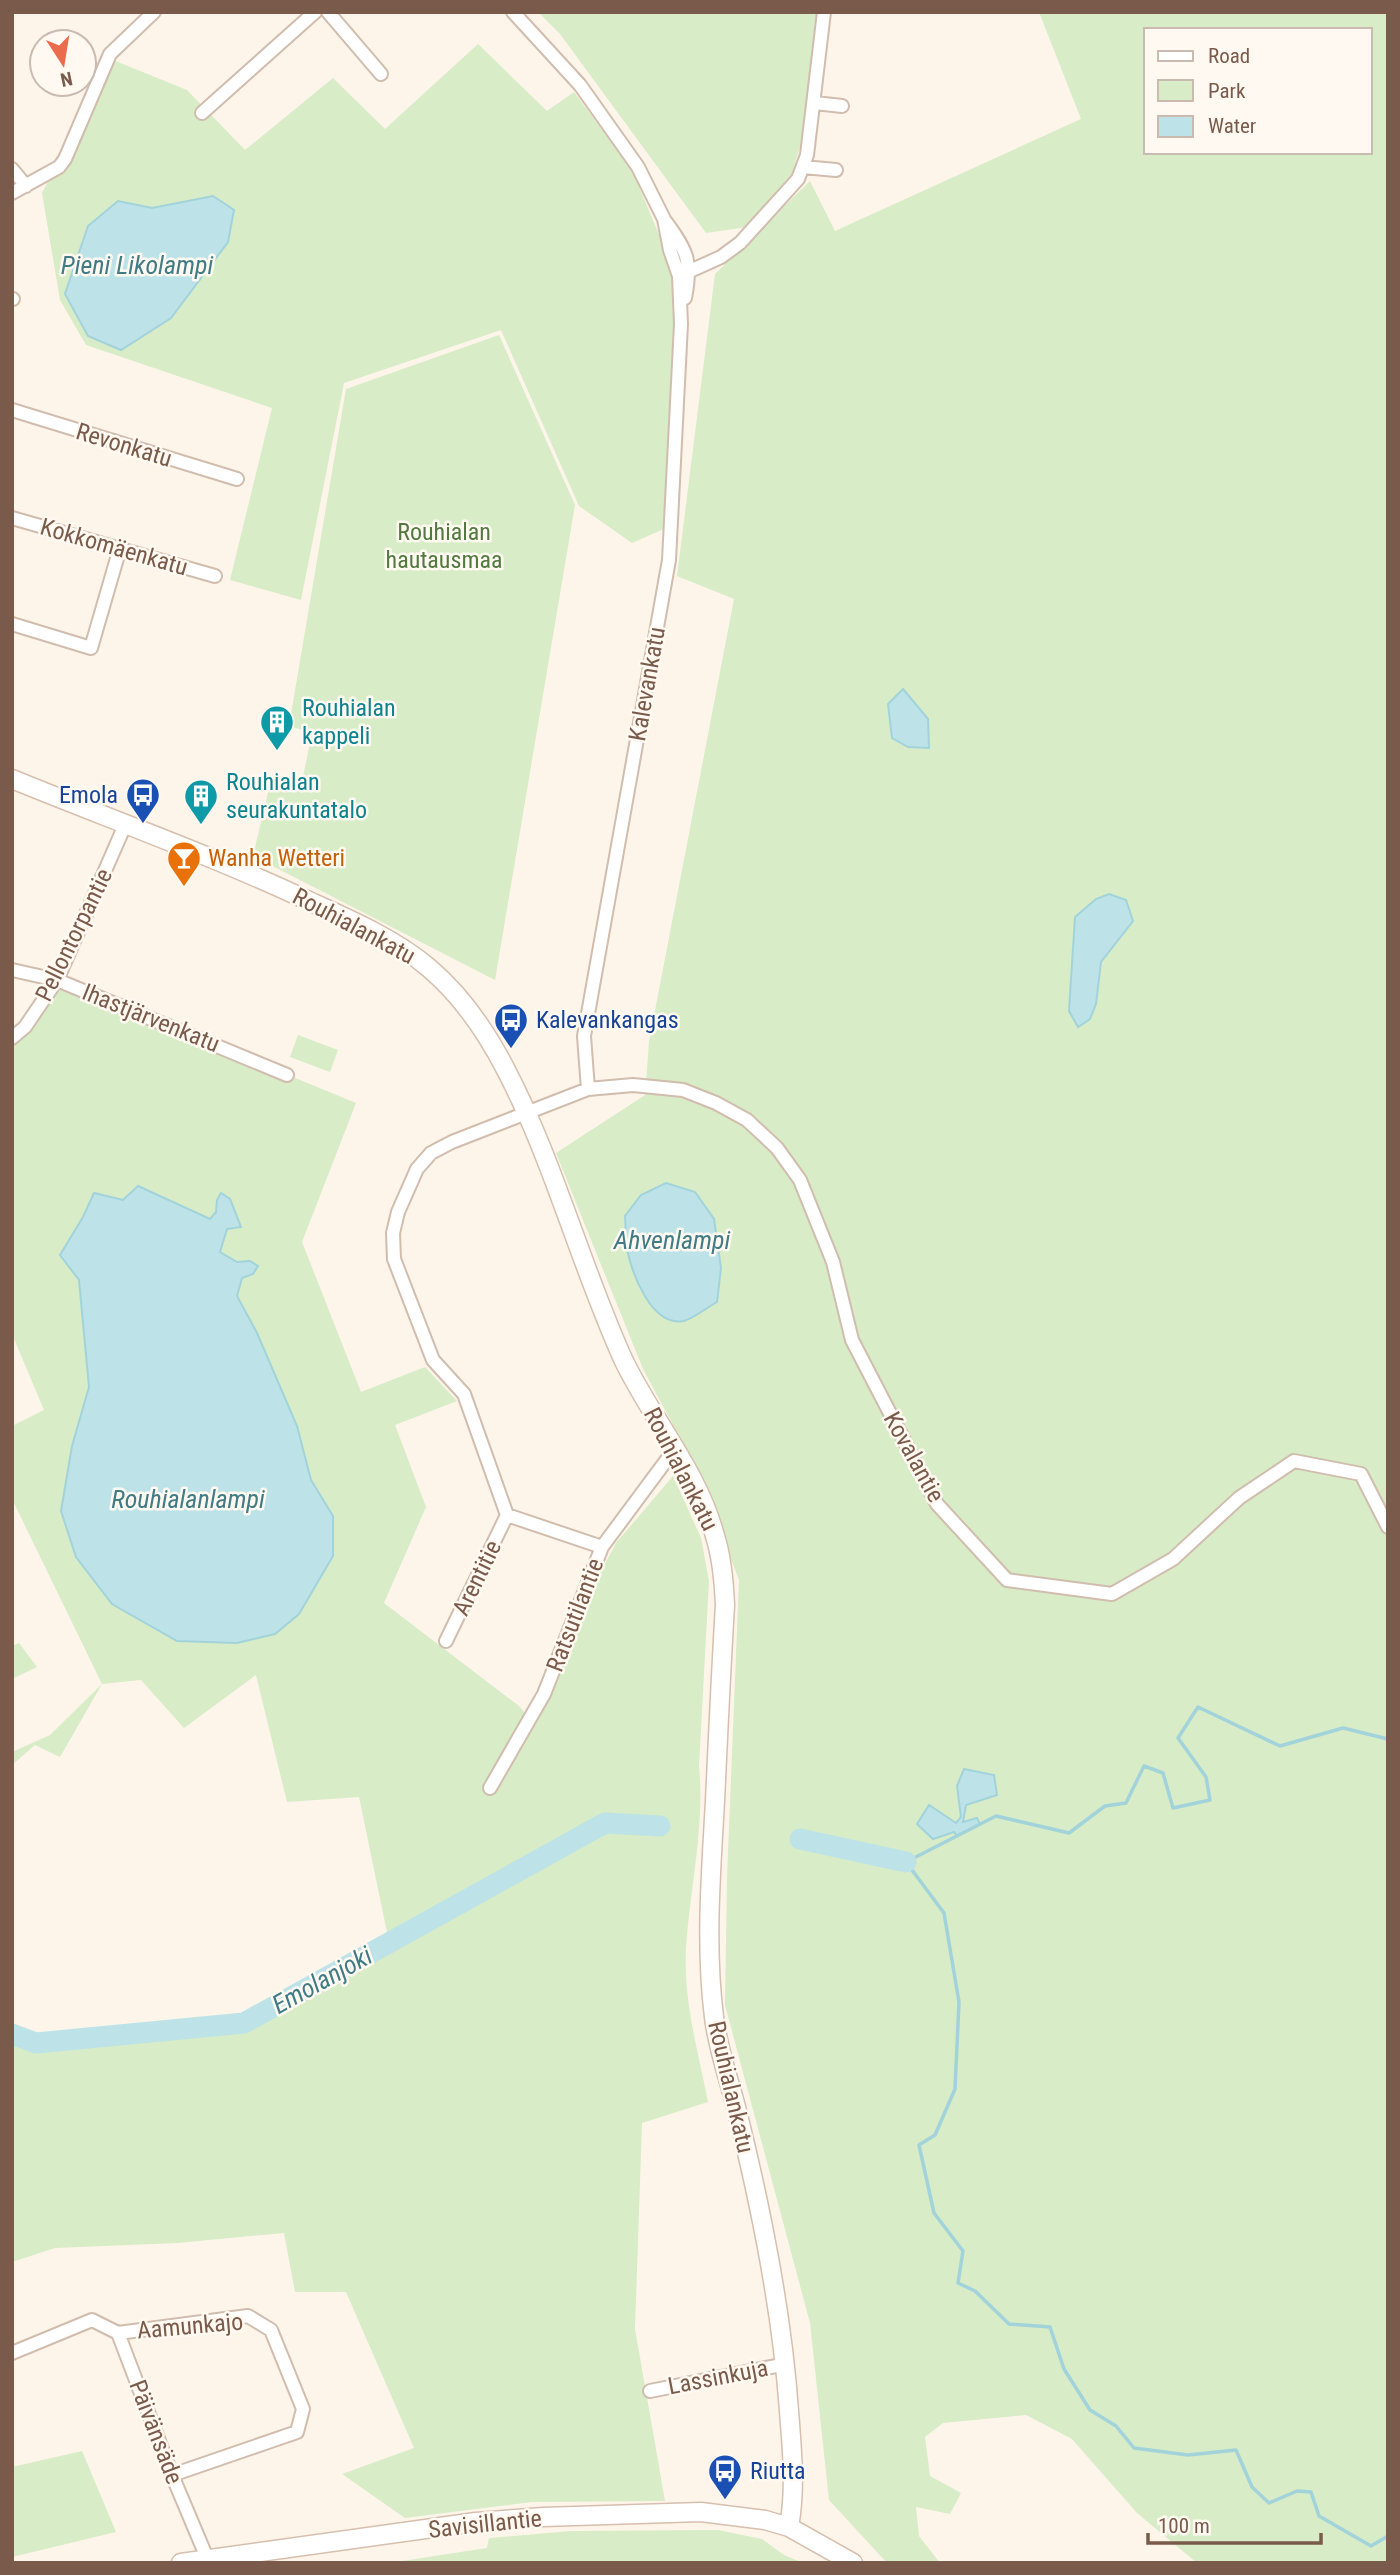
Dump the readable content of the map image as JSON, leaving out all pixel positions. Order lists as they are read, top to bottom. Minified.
{"streets":{"street":["Revonkatu","Kokkomäenkatu","Kalevankatu","Rouhialankatu","Pellontorpantie","Ihastjärvenkatu","Kovalantie","Arentitie","Ratsutilantie","Aamunkajo","Lassinkuja","Päivänsäde","Savisillantie"]},"crossings":[["Kalevankatu","Kovalantie"],["Rouhialankatu","Pellontorpantie"],["Rouhialankatu","Kovalantie"],["Rouhialankatu","Ratsutilantie"],["Rouhialankatu","Lassinkuja"],["Rouhialankatu","Savisillantie"],["Pellontorpantie","Ihastjärvenkatu"],["Kovalantie","Arentitie"],["Aamunkajo","Päivänsäde"],["Päivänsäde","Savisillantie"]],"water":["Pieni Likolampi","Ahvenlampi","Rouhialanlampi","Emolanjoki"],"parks":["Rouhialan hautausmaa"],"places":{"building":["Rouhialan kappeli","Rouhialan seurakuntatalo"],"bus stop":["Emola","Kalevankangas","Riutta"],"bar":["Wanha Wetteri"]},"legend":["Road","Park","Water"],"scale_bar":"100 m","north":"bottom"}
